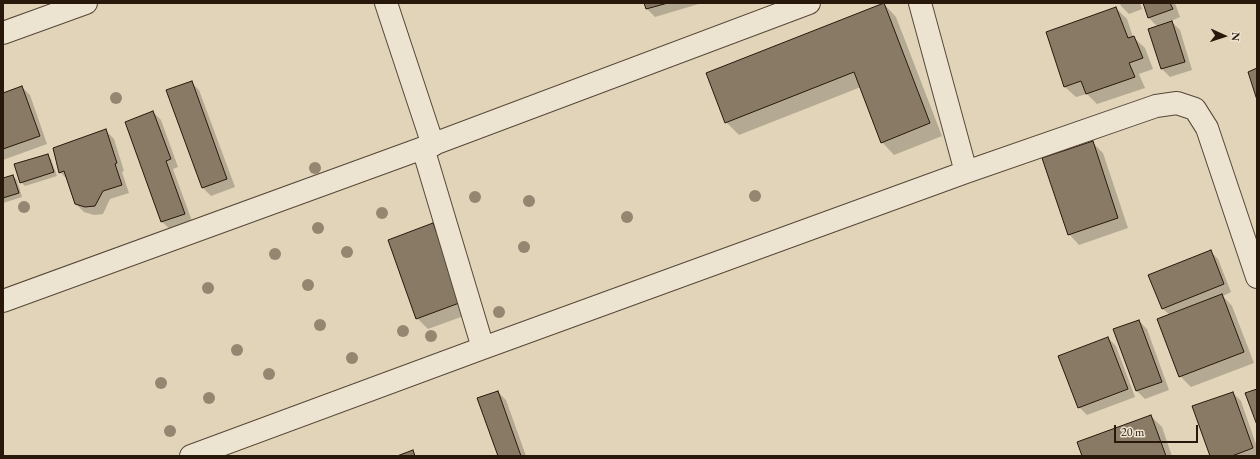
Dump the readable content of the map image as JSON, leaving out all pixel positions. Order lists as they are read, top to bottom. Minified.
{"scale_bar":"20 m","north":"right"}
